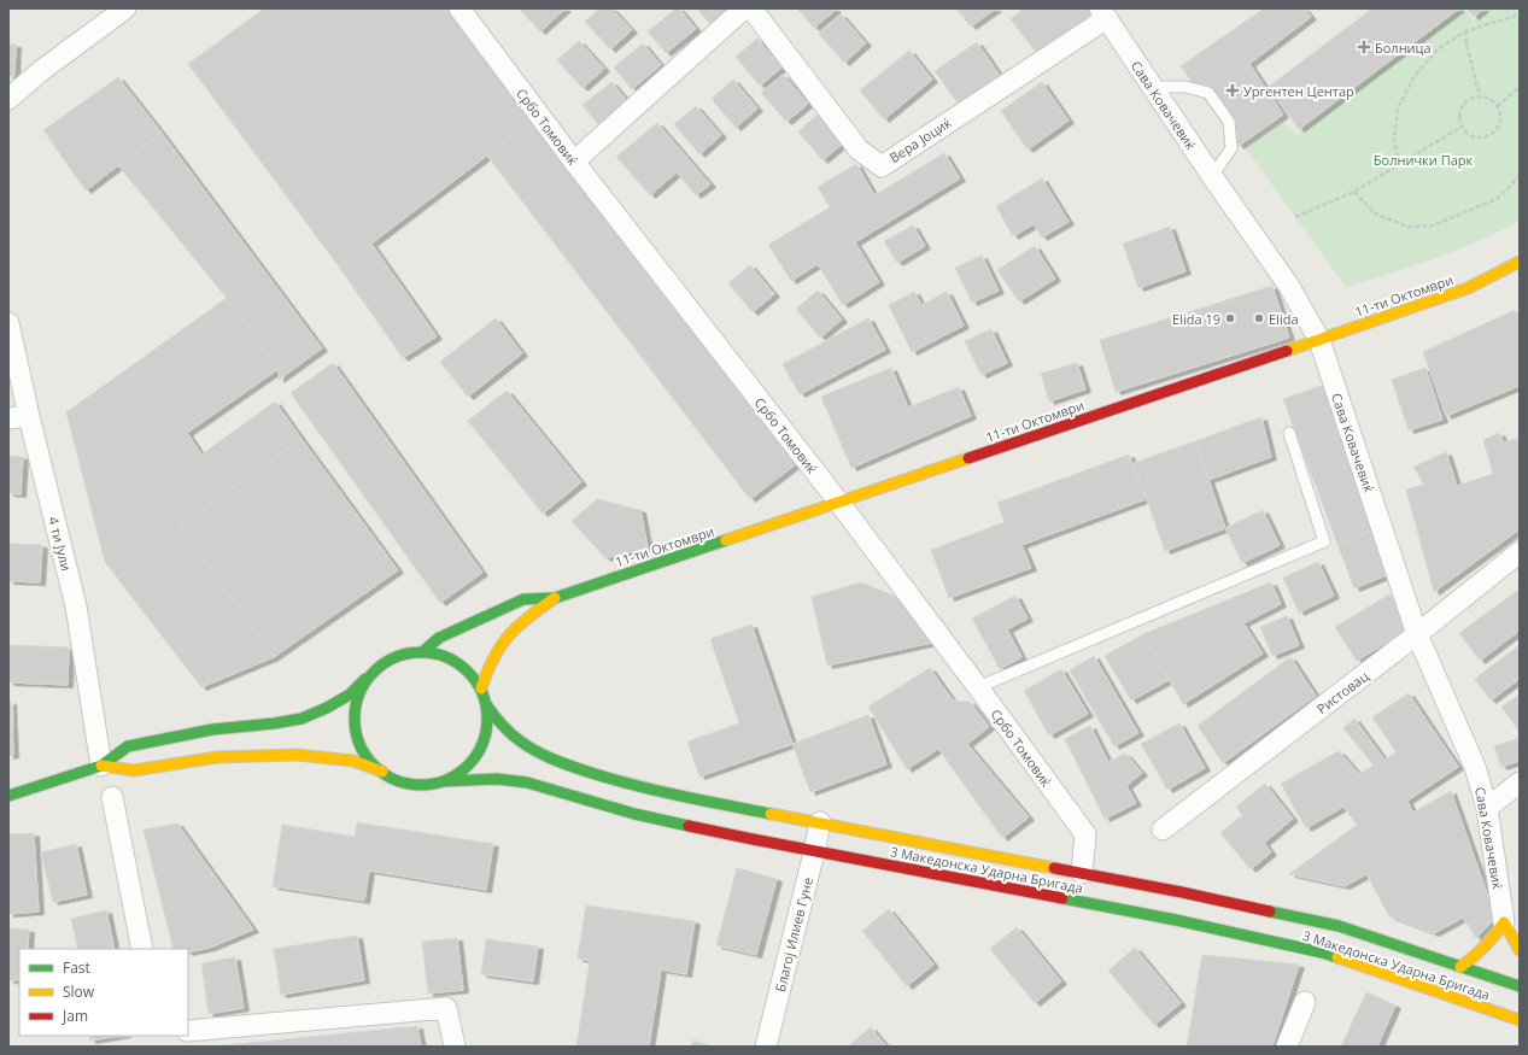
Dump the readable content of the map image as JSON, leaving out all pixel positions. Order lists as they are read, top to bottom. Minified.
{"streets":{"main road":["11-ти Октомври","3 Македонска Ударна Бригада"],"street":["Сава Ковачевиќ","Србо Томовиќ","Вера Јоциќ","4 ти Јули","Ристовац","Благој Илиев Гуне"]},"crossings":[["Сава Ковачевиќ","Вера Јоциќ"],["Сава Ковачевиќ","11-ти Октомври"],["Сава Ковачевиќ","Ристовац"],["Србо Томовиќ","11-ти Октомври"],["Србо Томовиќ","3 Македонска Ударна Бригада"],["3 Македонска Ударна Бригада","Благој Илиев Гуне"]],"parks":["Болнички Парк"],"places":{"health":["Болница","Ургентен Центар"],"other":["Elida 19","Elida"]},"legend":["Fast","Slow","Jam"]}
